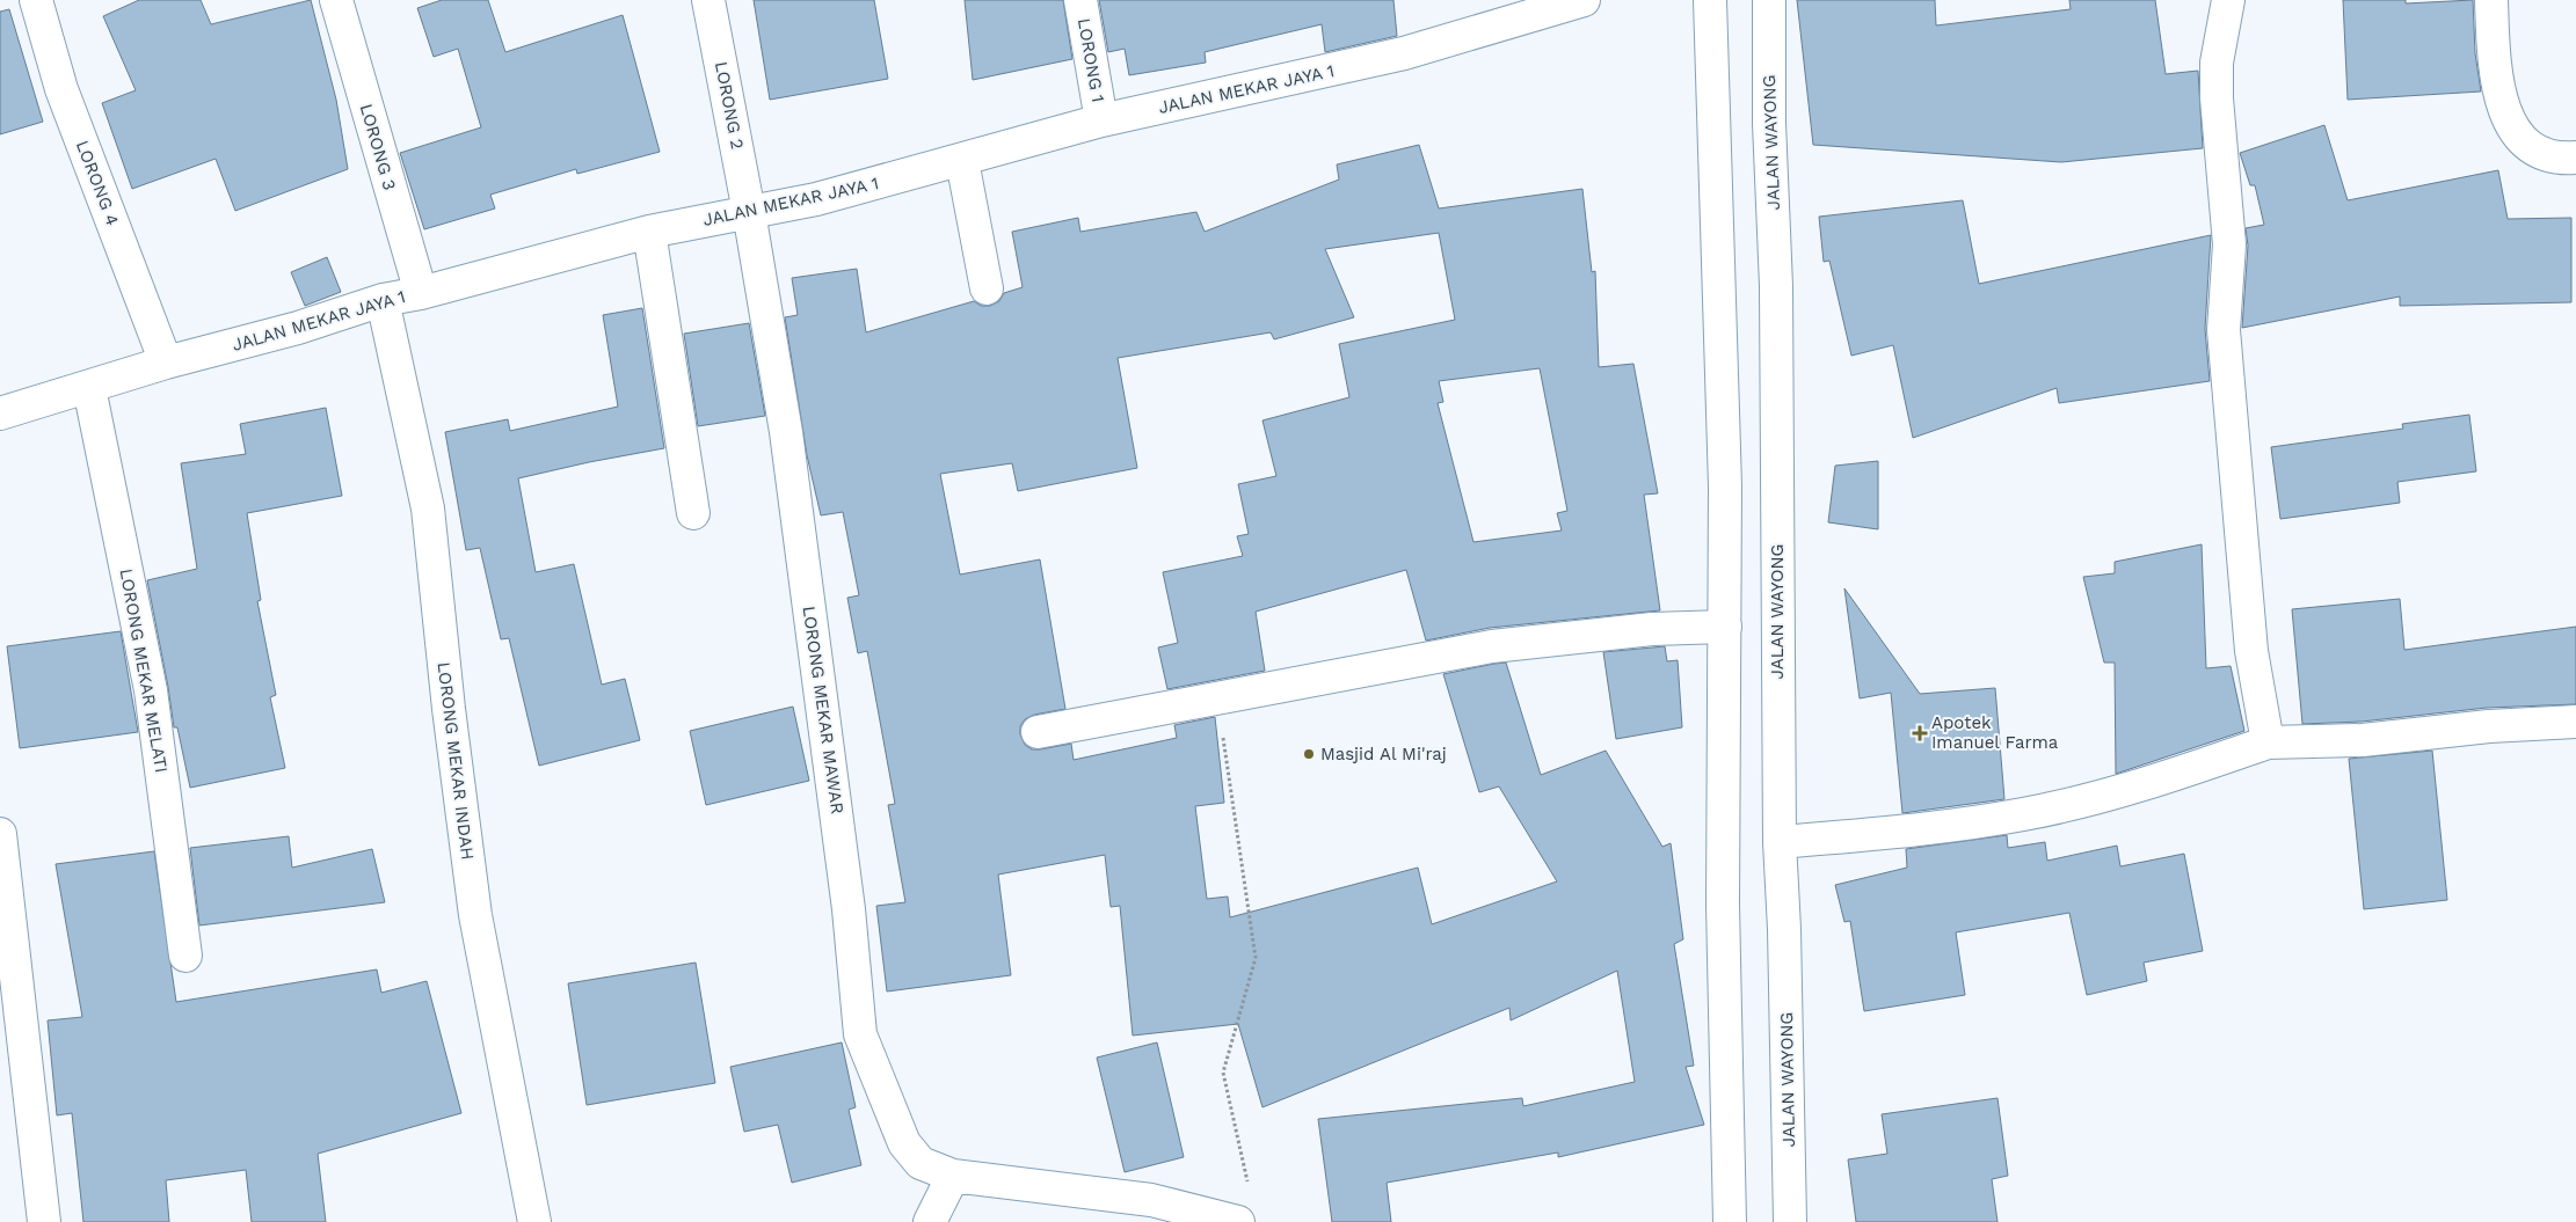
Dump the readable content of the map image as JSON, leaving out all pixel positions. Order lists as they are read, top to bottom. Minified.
{"streets":{"street":["LORONG 1","JALAN MEKAR JAYA 1","LORONG 2","JALAN WAYONG","LORONG 3","LORONG 4","LORONG MEKAR MELATI","LORONG MEKAR MAWAR","LORONG MEKAR INDAH"]},"crossings":[["LORONG 1","JALAN MEKAR JAYA 1"],["JALAN MEKAR JAYA 1","LORONG 2"],["JALAN MEKAR JAYA 1","LORONG 3"],["JALAN MEKAR JAYA 1","LORONG 4"],["JALAN MEKAR JAYA 1","LORONG MEKAR MELATI"],["JALAN MEKAR JAYA 1","LORONG MEKAR MAWAR"],["JALAN MEKAR JAYA 1","LORONG MEKAR INDAH"],["LORONG 2","LORONG MEKAR MAWAR"]],"places":{"health":["Apotek Imanuel Farma"],"other":["Masjid Al Mi'raj"]}}
